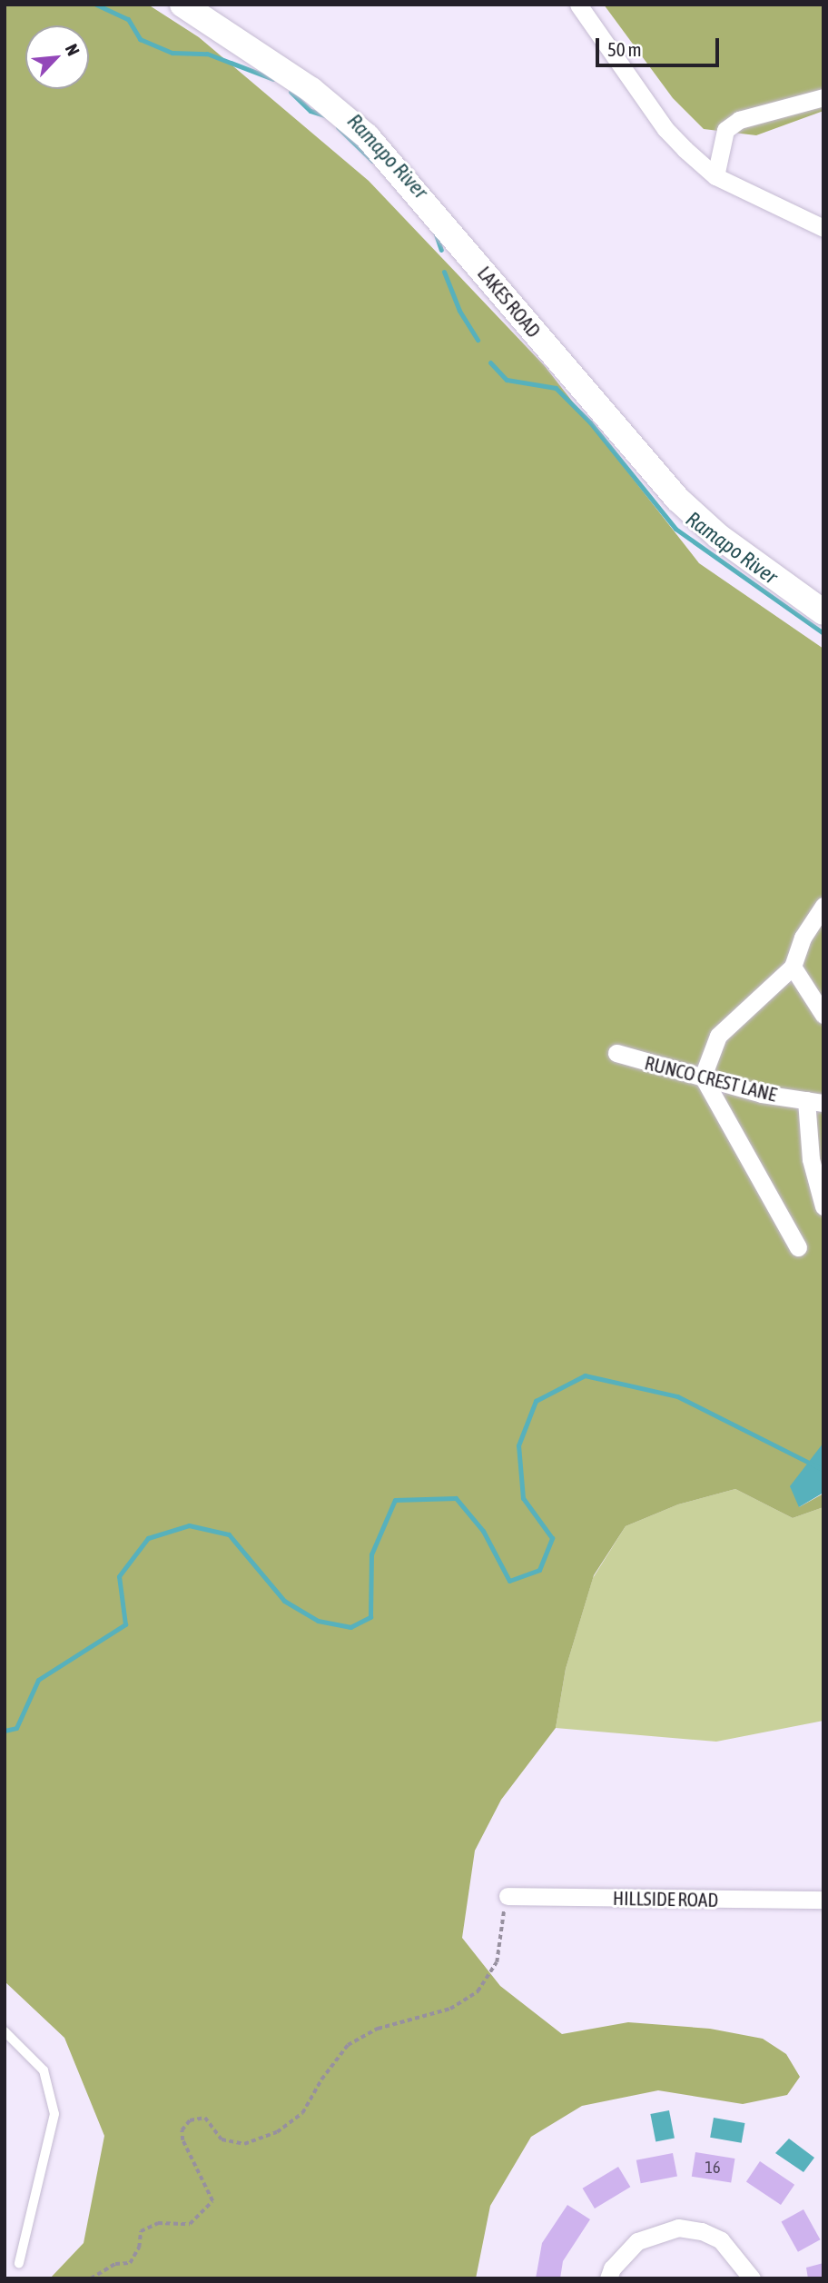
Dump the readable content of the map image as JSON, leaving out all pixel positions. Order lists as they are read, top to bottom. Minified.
{"streets":{"main road":["LAKES ROAD"],"street":["RUNCO CREST LANE","HILLSIDE ROAD"]},"water":["Ramapo River"],"house_numbers":["16"],"scale_bar":"50 m","north":"top right"}
